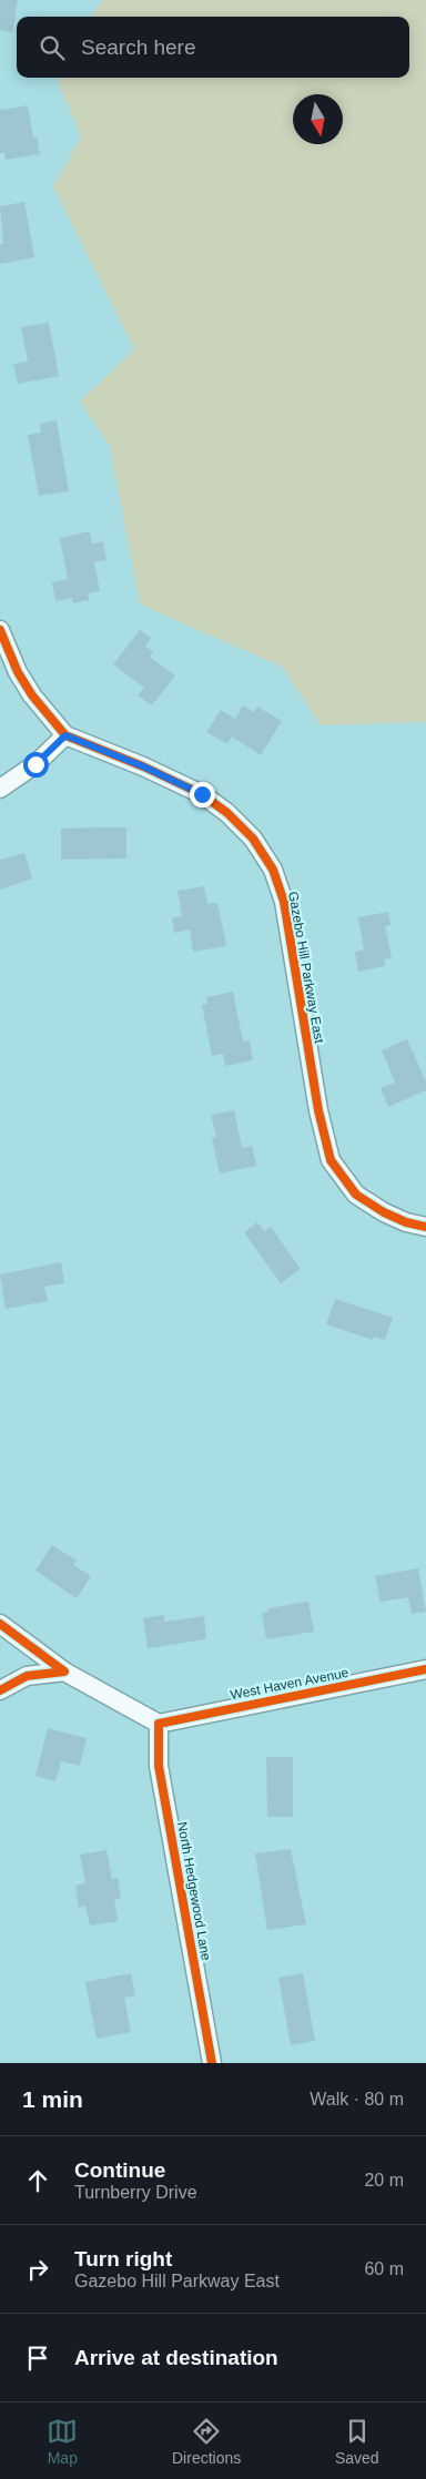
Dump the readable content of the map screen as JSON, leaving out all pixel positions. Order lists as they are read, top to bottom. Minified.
{"streets":{"street":["Gazebo Hill Parkway East","West Haven Avenue","North Hedgewood Lane"]},"crossings":[["West Haven Avenue","North Hedgewood Lane"]],"north":"bottom","page":{"search":"Search here","heading":["1 min","Walk · 80 m"],"list":[["Continue","Turnberry Drive","20 m"],["Turn right","Gazebo Hill Parkway East","60 m"],"Arrive at destination"],"nav":["Map","Directions","Saved"]}}
